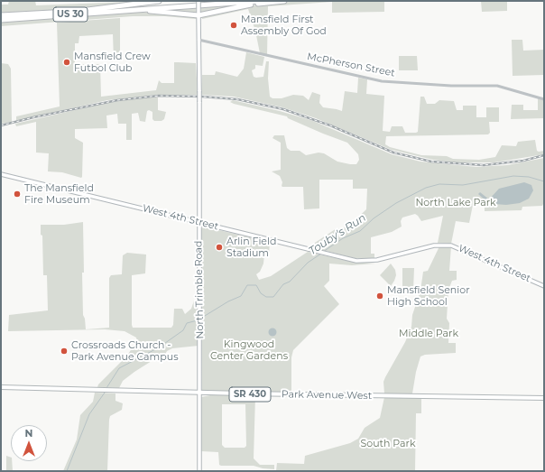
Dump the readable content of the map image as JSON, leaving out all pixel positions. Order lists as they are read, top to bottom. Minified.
{"streets":{"highway":["US 30"],"main road":["West 4th Street","North Trimble Road","SR 430","Park Avenue West"],"street":["McPherson Street"]},"crossings":[["McPherson Street","North Trimble Road"],["West 4th Street","North Trimble Road"],["North Trimble Road","Park Avenue West"]],"water":["Touby's Run"],"parks":["North Lake Park","Middle Park","Kingwood Center Gardens","South Park"],"places":["Mansfield First Assembly Of God","Mansfield Crew Futbol Club","The Mansfield Fire Museum","Arlin Field Stadium","Mansfield Senior High School","Crossroads Church - Park Avenue Campus"],"north":"top"}
